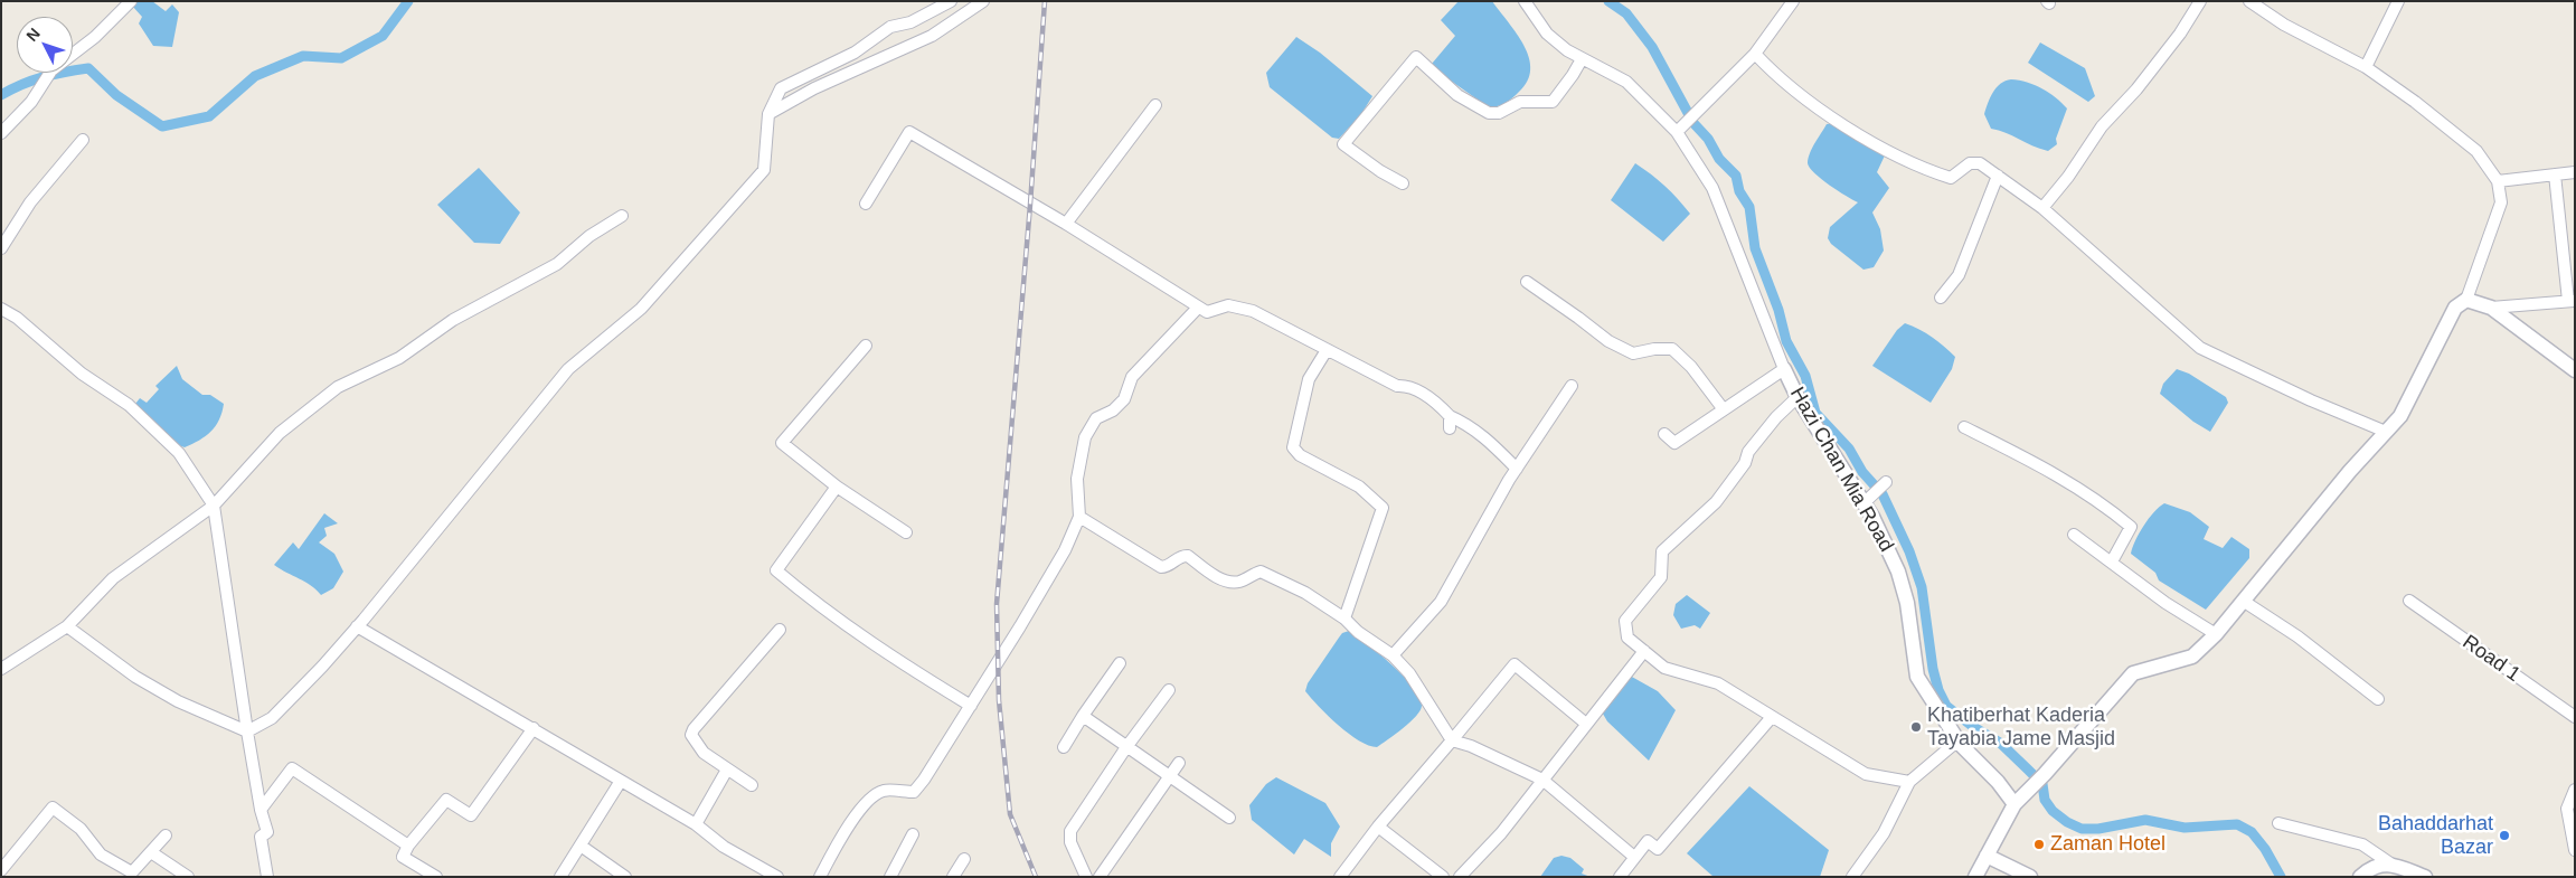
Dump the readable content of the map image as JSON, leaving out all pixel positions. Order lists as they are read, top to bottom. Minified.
{"streets":{"street":["Hazi Chan Mia Road","Road 1"]},"places":["Khatiberhat Kaderia Tayabia Jame Masjid","Bahaddarhat Bazar","Zaman Hotel"],"north":"top left"}
